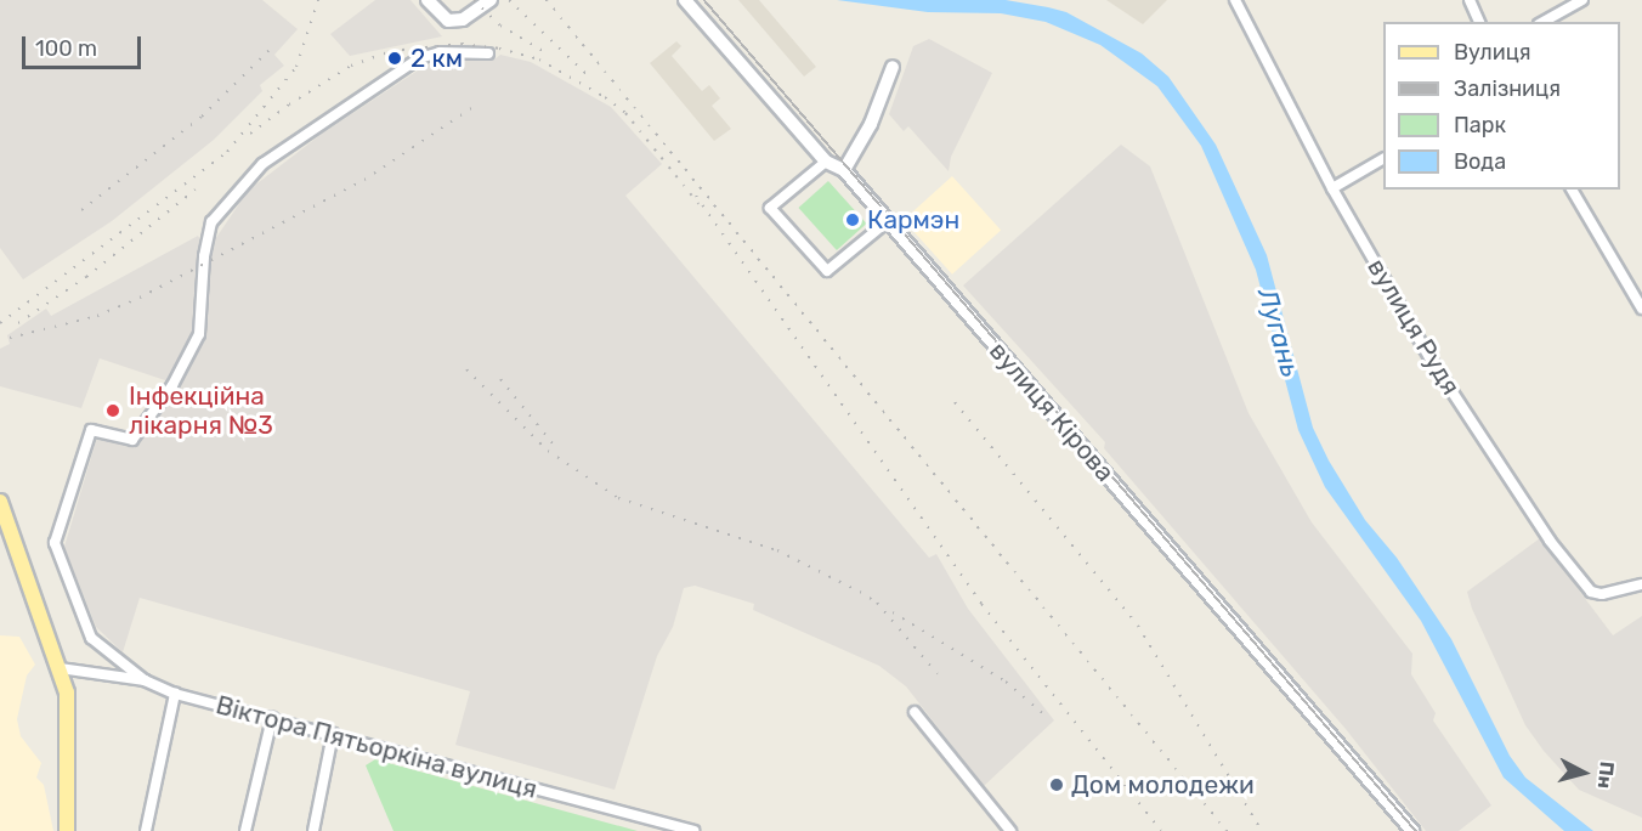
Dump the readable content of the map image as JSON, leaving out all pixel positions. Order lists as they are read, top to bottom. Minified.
{"streets":{"street":["вулиця Рудя","вулиця Кірова","Віктора Пятьоркіна вулиця"]},"water":["Лугань"],"places":["2 км","Кармэн","Інфекційна лікарня №3","Дом молодежи"],"legend":["Вулиця","Залізниця","Парк","Вода"],"scale_bar":"100 m","north":"right"}
